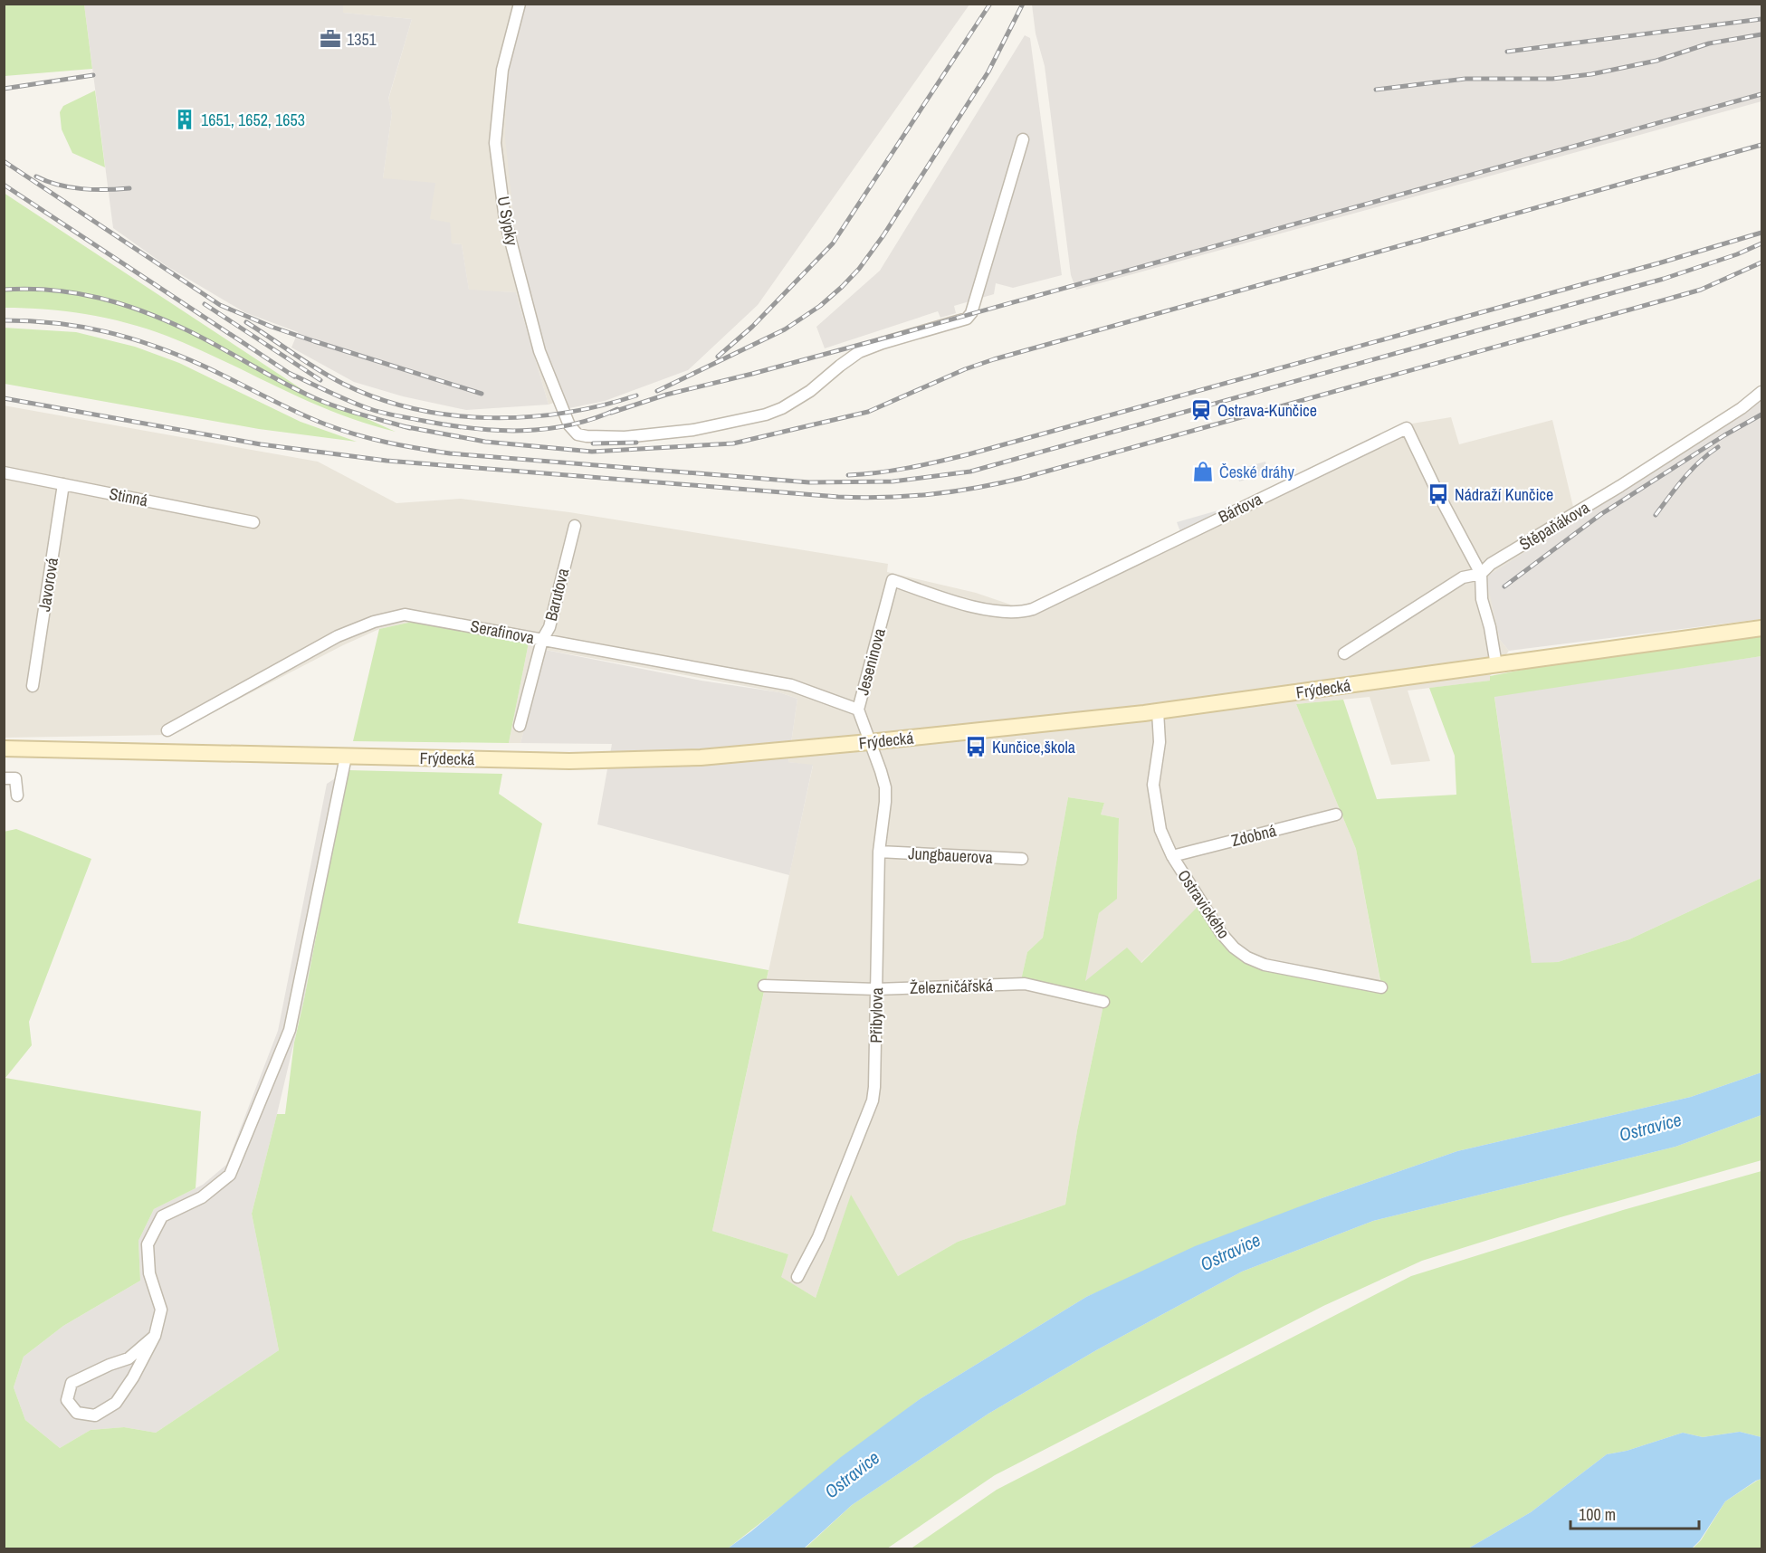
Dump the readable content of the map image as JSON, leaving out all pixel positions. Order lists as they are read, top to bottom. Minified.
{"streets":{"main road":["Frýdecká"],"street":["U Sýpky","Stinná","Bártova","Štěpaňákova","Javorová","Barutova","Serafinova","Jeseninova","Zdobná","Jungbauerova","Ostravického","Železničářská","Přibylova"]},"crossings":[["Stinná","Javorová"],["Bártova","Štěpaňákova"],["Bártova","Jeseninova"],["Bártova","Frýdecká"],["Barutova","Serafinova"],["Serafinova","Jeseninova"],["Jeseninova","Frýdecká"],["Jeseninova","Přibylova"],["Frýdecká","Ostravického"],["Frýdecká","Přibylova"],["Zdobná","Ostravického"],["Jungbauerova","Přibylova"],["Železničářská","Přibylova"]],"water":["Ostravice"],"places":{"office":["1351"],"building":["1651, 1652, 1653"],"station":["Ostrava-Kunčice"],"shop":["České dráhy"],"bus stop":["Nádraží Kunčice","Kunčice,škola"]},"scale_bar":"100 m"}
